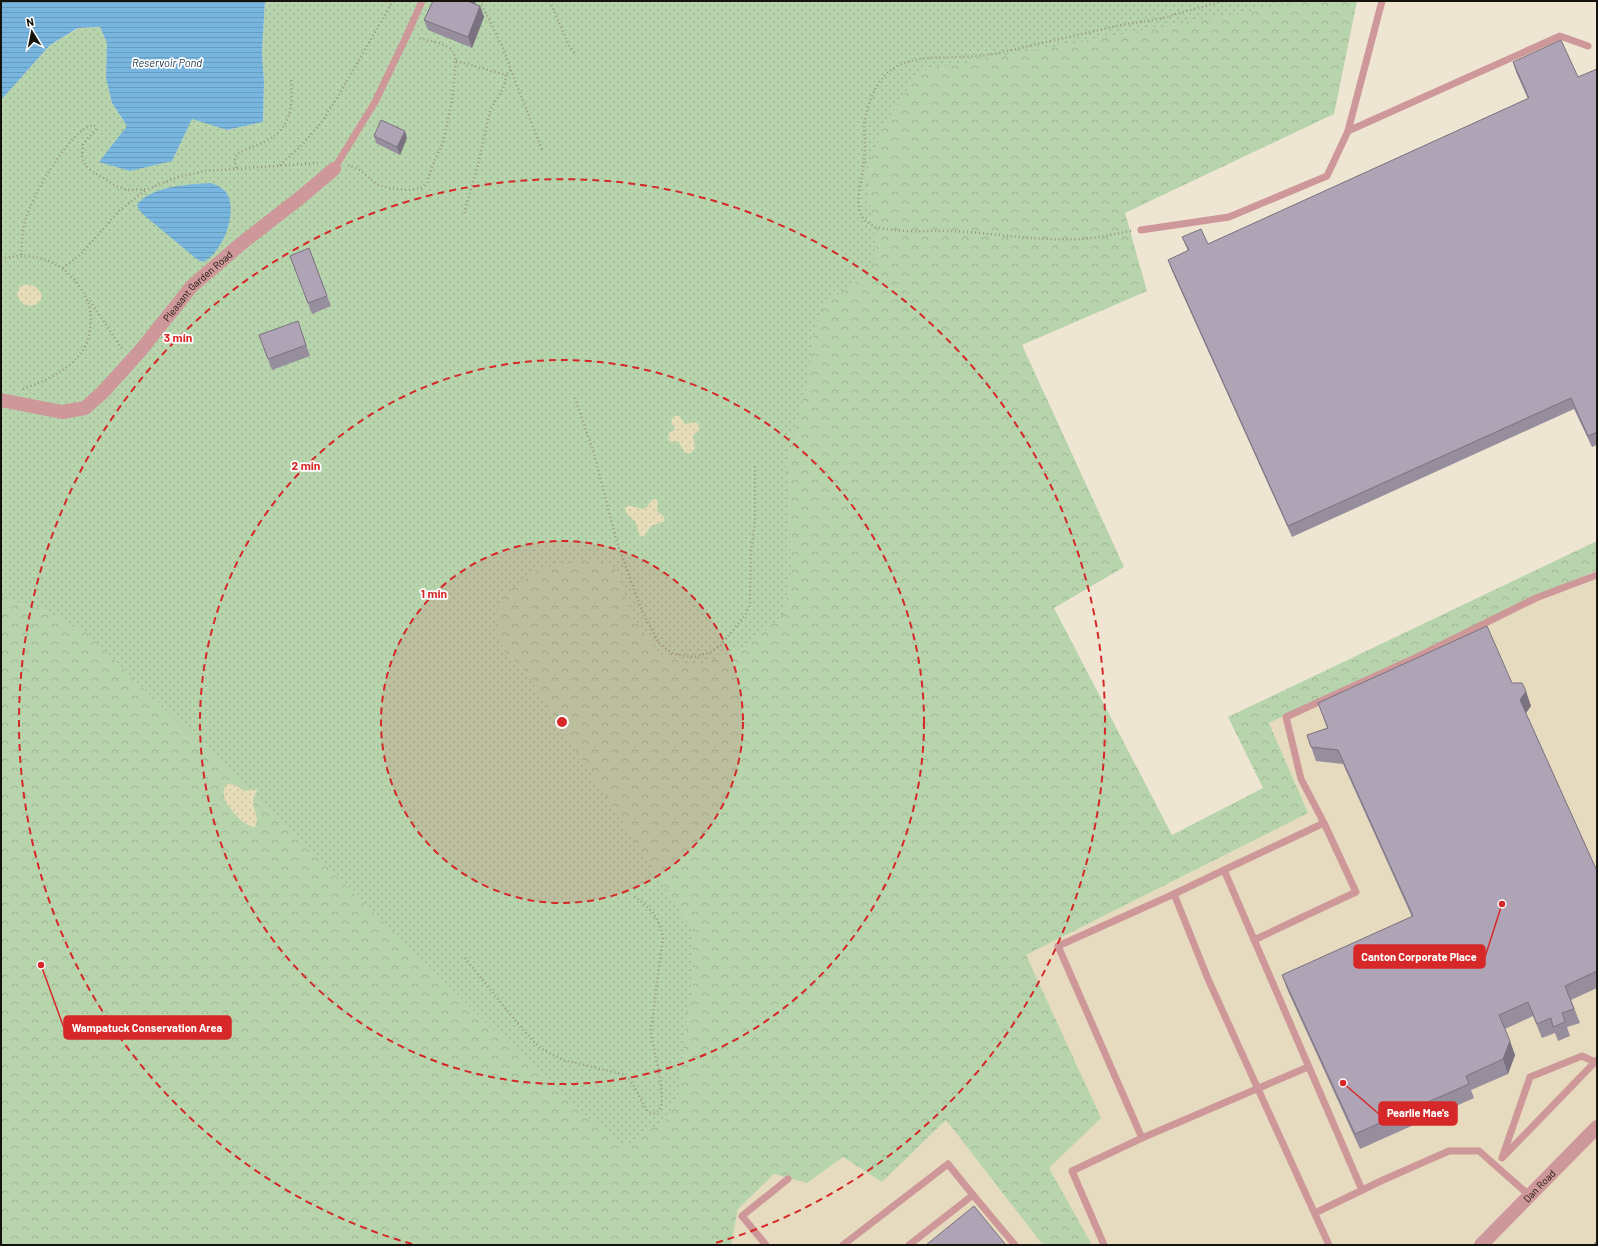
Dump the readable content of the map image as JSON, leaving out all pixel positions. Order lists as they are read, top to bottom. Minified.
{"streets":{"street":["Pleasant Garden Road","Dan Road"]},"water":["Reservoir Pond"],"places":["Canton Corporate Place","Wampatuck Conservation Area","Pearlie Mae's"],"north":"top","rings":["3 min","2 min","1 min"]}
